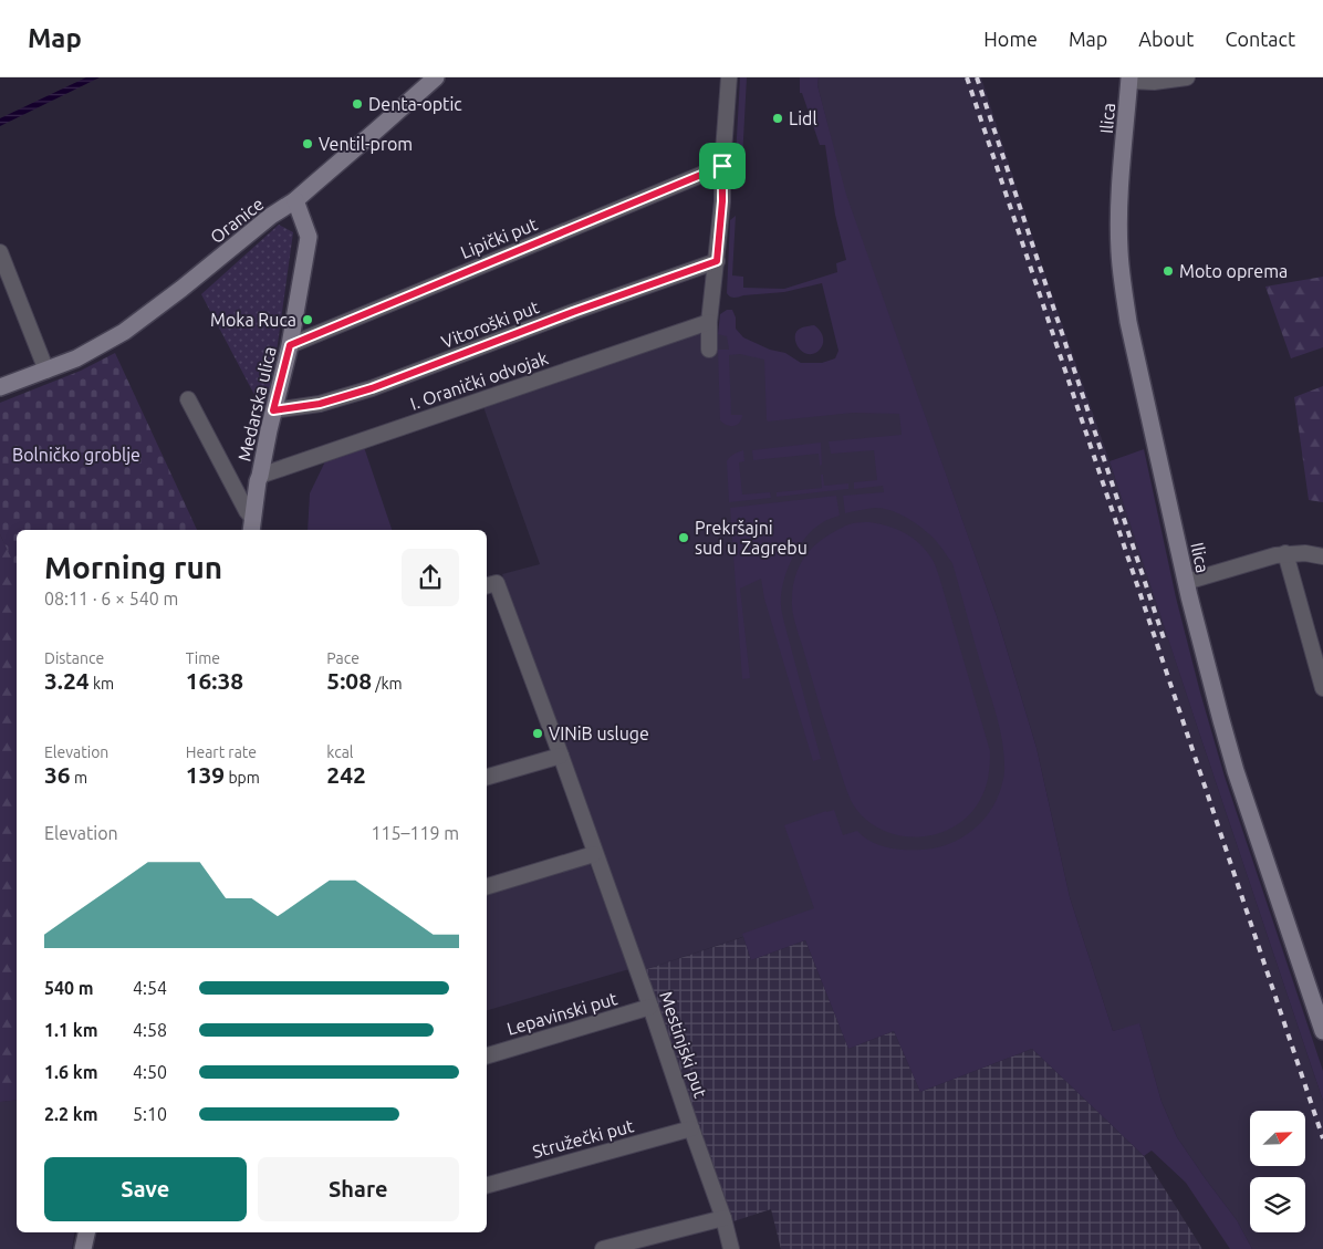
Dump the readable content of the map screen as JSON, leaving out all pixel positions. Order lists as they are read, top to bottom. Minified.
{"streets":{"main road":["Ilica","Oranice","Medarska ulica"],"street":["Lipički put","Vitoroški put","I. Oranički odvojak","Lepavinski put","Mestinjski put","Stružečki put"]},"crossings":[["Oranice","Medarska ulica"],["Lipički put","Medarska ulica"],["Vitoroški put","Medarska ulica"],["I. Oranički odvojak","Medarska ulica"],["Lepavinski put","Mestinjski put"],["Mestinjski put","Stružečki put"]],"parks":["Bolničko groblje"],"places":["Denta-optic","Lidl","Ventil-prom","Moto oprema","Moka Ruca","Prekršajni sud u Zagrebu","VINiB usluge"],"north":"top right","page":{"header":"Map","nav":["Home","Map","About","Contact"],"heading":["Morning run","08:11 · 6 × 540 m"],"stats":[["Distance","3.24 km"],["Time","16:38"],["Pace","5:08 /km"],["Elevation","36 m"],["Heart rate","139 bpm"],["kcal","242"]],"chart":["Elevation","115–119 m"],"list":[{"name":"540 m","note":"4:54"},{"name":"1.1 km","note":"4:58"},{"name":"1.6 km","note":"4:50"},{"name":"2.2 km","note":"5:10"}],"buttons":["Save","Share"]}}
